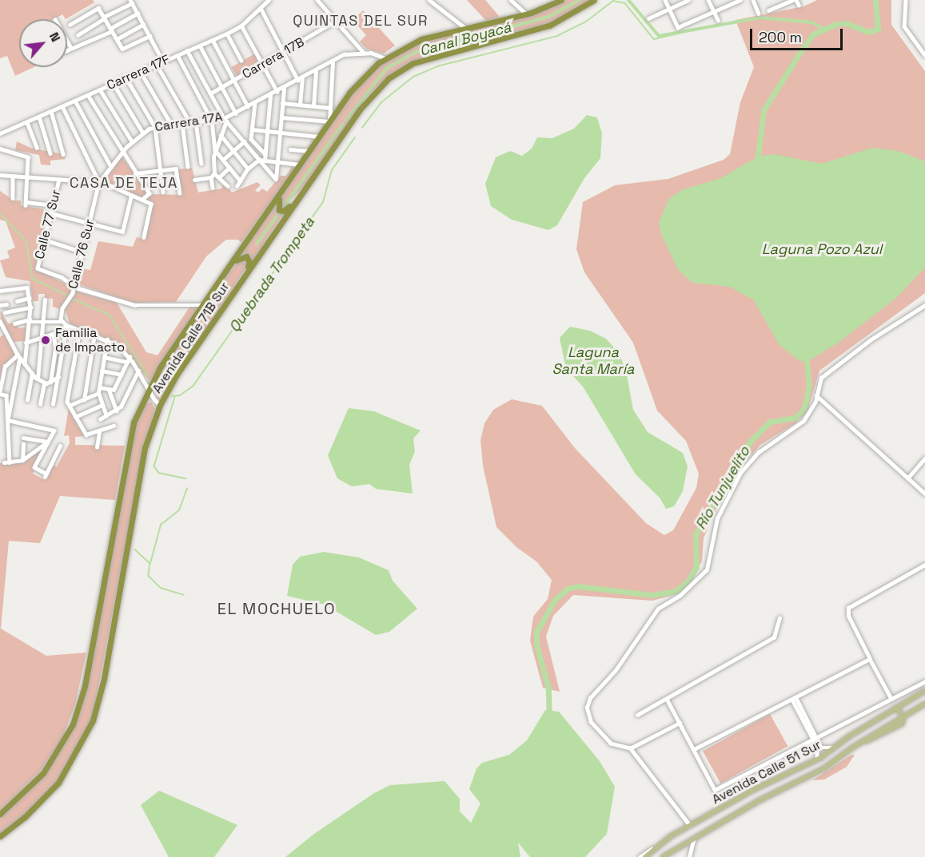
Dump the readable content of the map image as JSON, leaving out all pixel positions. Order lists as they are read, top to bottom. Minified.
{"streets":{"highway":["Avenida Calle 71B Sur"],"main road":["Avenida Calle 51 Sur"],"street":["Carrera 17B","Carrera 17F","Carrera 17A","Calle 77 Sur","Calle 76 Sur"]},"crossings":[["Carrera 17A","Calle 76 Sur"],["Carrera 17A","Avenida Calle 71B Sur"],["Calle 77 Sur","Calle 76 Sur"]],"districts":["QUINTAS DEL SUR","CASA DE TEJA","EL MOCHUELO"],"water":["Canal Boyacá","Laguna Pozo Azul","Quebrada Trompeta","Laguna Santa María","Río Tunjuelito"],"places":["Familia de Impacto"],"scale_bar":"200 m","north":"top right"}
